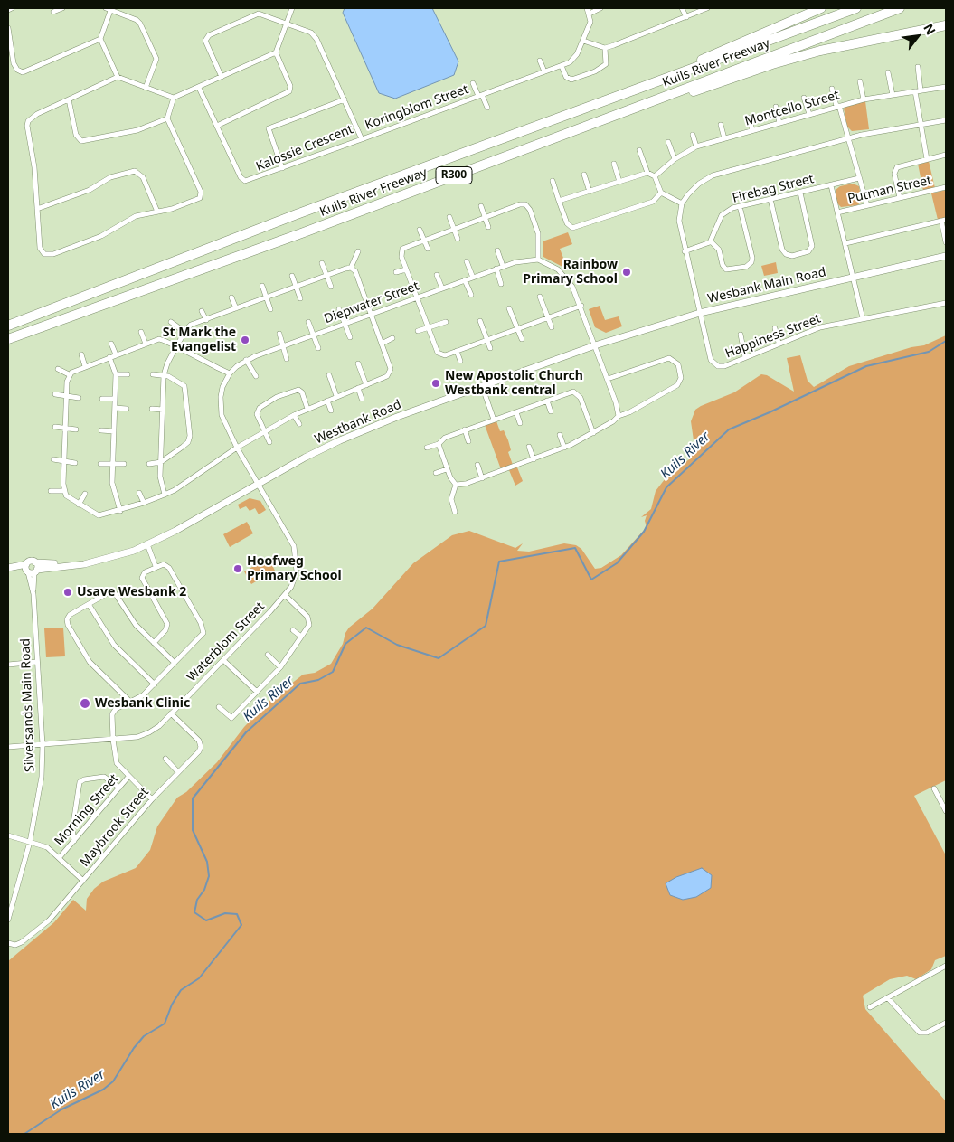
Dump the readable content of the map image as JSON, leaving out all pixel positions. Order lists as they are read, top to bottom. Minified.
{"streets":{"highway":["Kuils River Freeway","R300"],"street":["Koringblom Street","Montcello Street","Kalossie Crescent","Firebag Street","Putman Street","Wesbank Main Road","Diepwater Street","Happiness Street","Westbank Road","Waterblom Street","Silversands Main Road","Morning Street","Maybrook Street"]},"crossings":[["Koringblom Street","Kalossie Crescent"],["Wesbank Main Road","Happiness Street"],["Wesbank Main Road","Westbank Road"],["Westbank Road","Waterblom Street"],["Westbank Road","Silversands Main Road"],["Waterblom Street","Silversands Main Road"],["Waterblom Street","Maybrook Street"]],"water":["Kuils River"],"places":["Rainbow Primary School","St Mark the Evangelist","New Apostolic Church Westbank central","Hoofweg Primary School","Usave Wesbank 2","Wesbank Clinic"],"north":"top right"}
